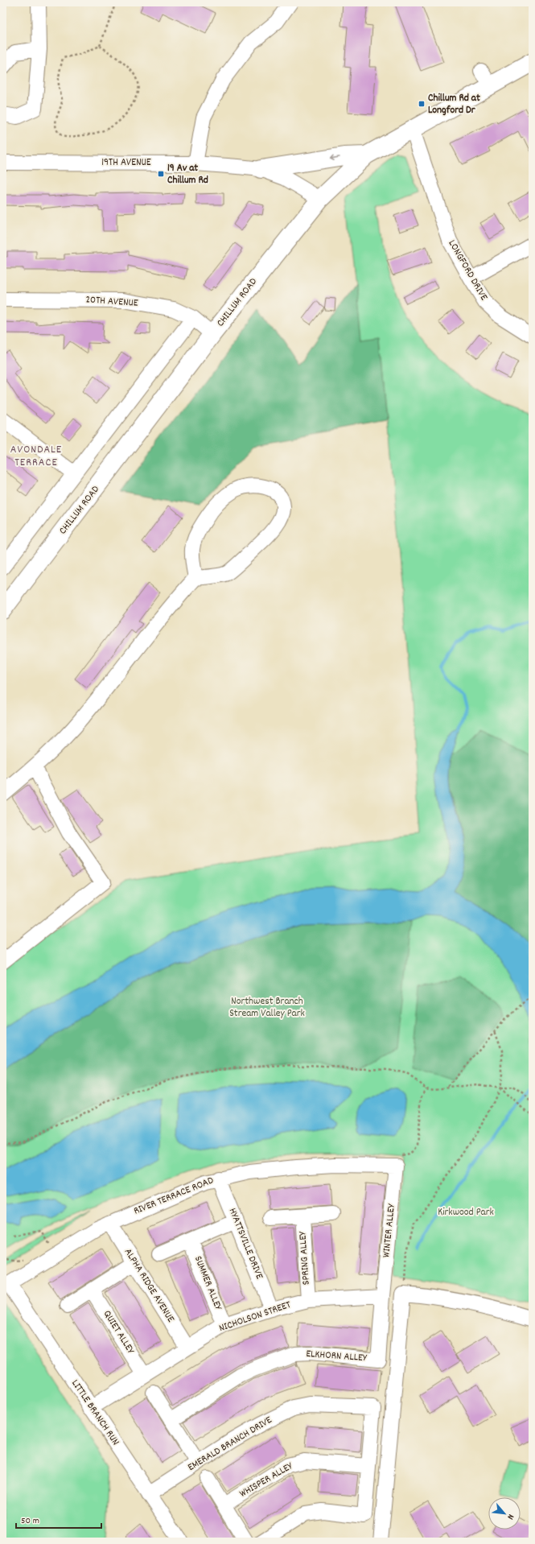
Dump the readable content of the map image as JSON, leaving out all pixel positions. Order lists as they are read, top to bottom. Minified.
{"streets":{"main road":["CHILLUM ROAD"],"street":["19TH AVENUE","LONGFORD DRIVE","20TH AVENUE","RIVER TERRACE ROAD","WINTER ALLEY","HYATTSVILLE DRIVE","SPRING ALLEY","SUMMER ALLEY","ALPHA RIDGE AVENUE","NICHOLSON STREET","QUIET ALLEY","ELKHORN ALLEY","LITTLE BRANCH RUN","EMERALD BRANCH DRIVE","WHISPER ALLEY"]},"crossings":[["19TH AVENUE","CHILLUM ROAD"],["LONGFORD DRIVE","CHILLUM ROAD"],["20TH AVENUE","CHILLUM ROAD"],["RIVER TERRACE ROAD","WINTER ALLEY"],["RIVER TERRACE ROAD","HYATTSVILLE DRIVE"],["RIVER TERRACE ROAD","ALPHA RIDGE AVENUE"],["RIVER TERRACE ROAD","LITTLE BRANCH RUN"],["WINTER ALLEY","NICHOLSON STREET"],["WINTER ALLEY","ELKHORN ALLEY"],["HYATTSVILLE DRIVE","NICHOLSON STREET"],["SPRING ALLEY","NICHOLSON STREET"],["SUMMER ALLEY","NICHOLSON STREET"],["ALPHA RIDGE AVENUE","NICHOLSON STREET"],["NICHOLSON STREET","QUIET ALLEY"],["NICHOLSON STREET","ELKHORN ALLEY"],["NICHOLSON STREET","LITTLE BRANCH RUN"],["LITTLE BRANCH RUN","EMERALD BRANCH DRIVE"],["EMERALD BRANCH DRIVE","WHISPER ALLEY"]],"districts":["AVONDALE TERRACE"],"parks":["Northwest Branch Stream Valley Park","Kirkwood Park"],"places":{"transit":["Chillum Rd at Longford Dr","19 Av at Chillum Rd"]},"scale_bar":"50 m","north":"bottom right"}
